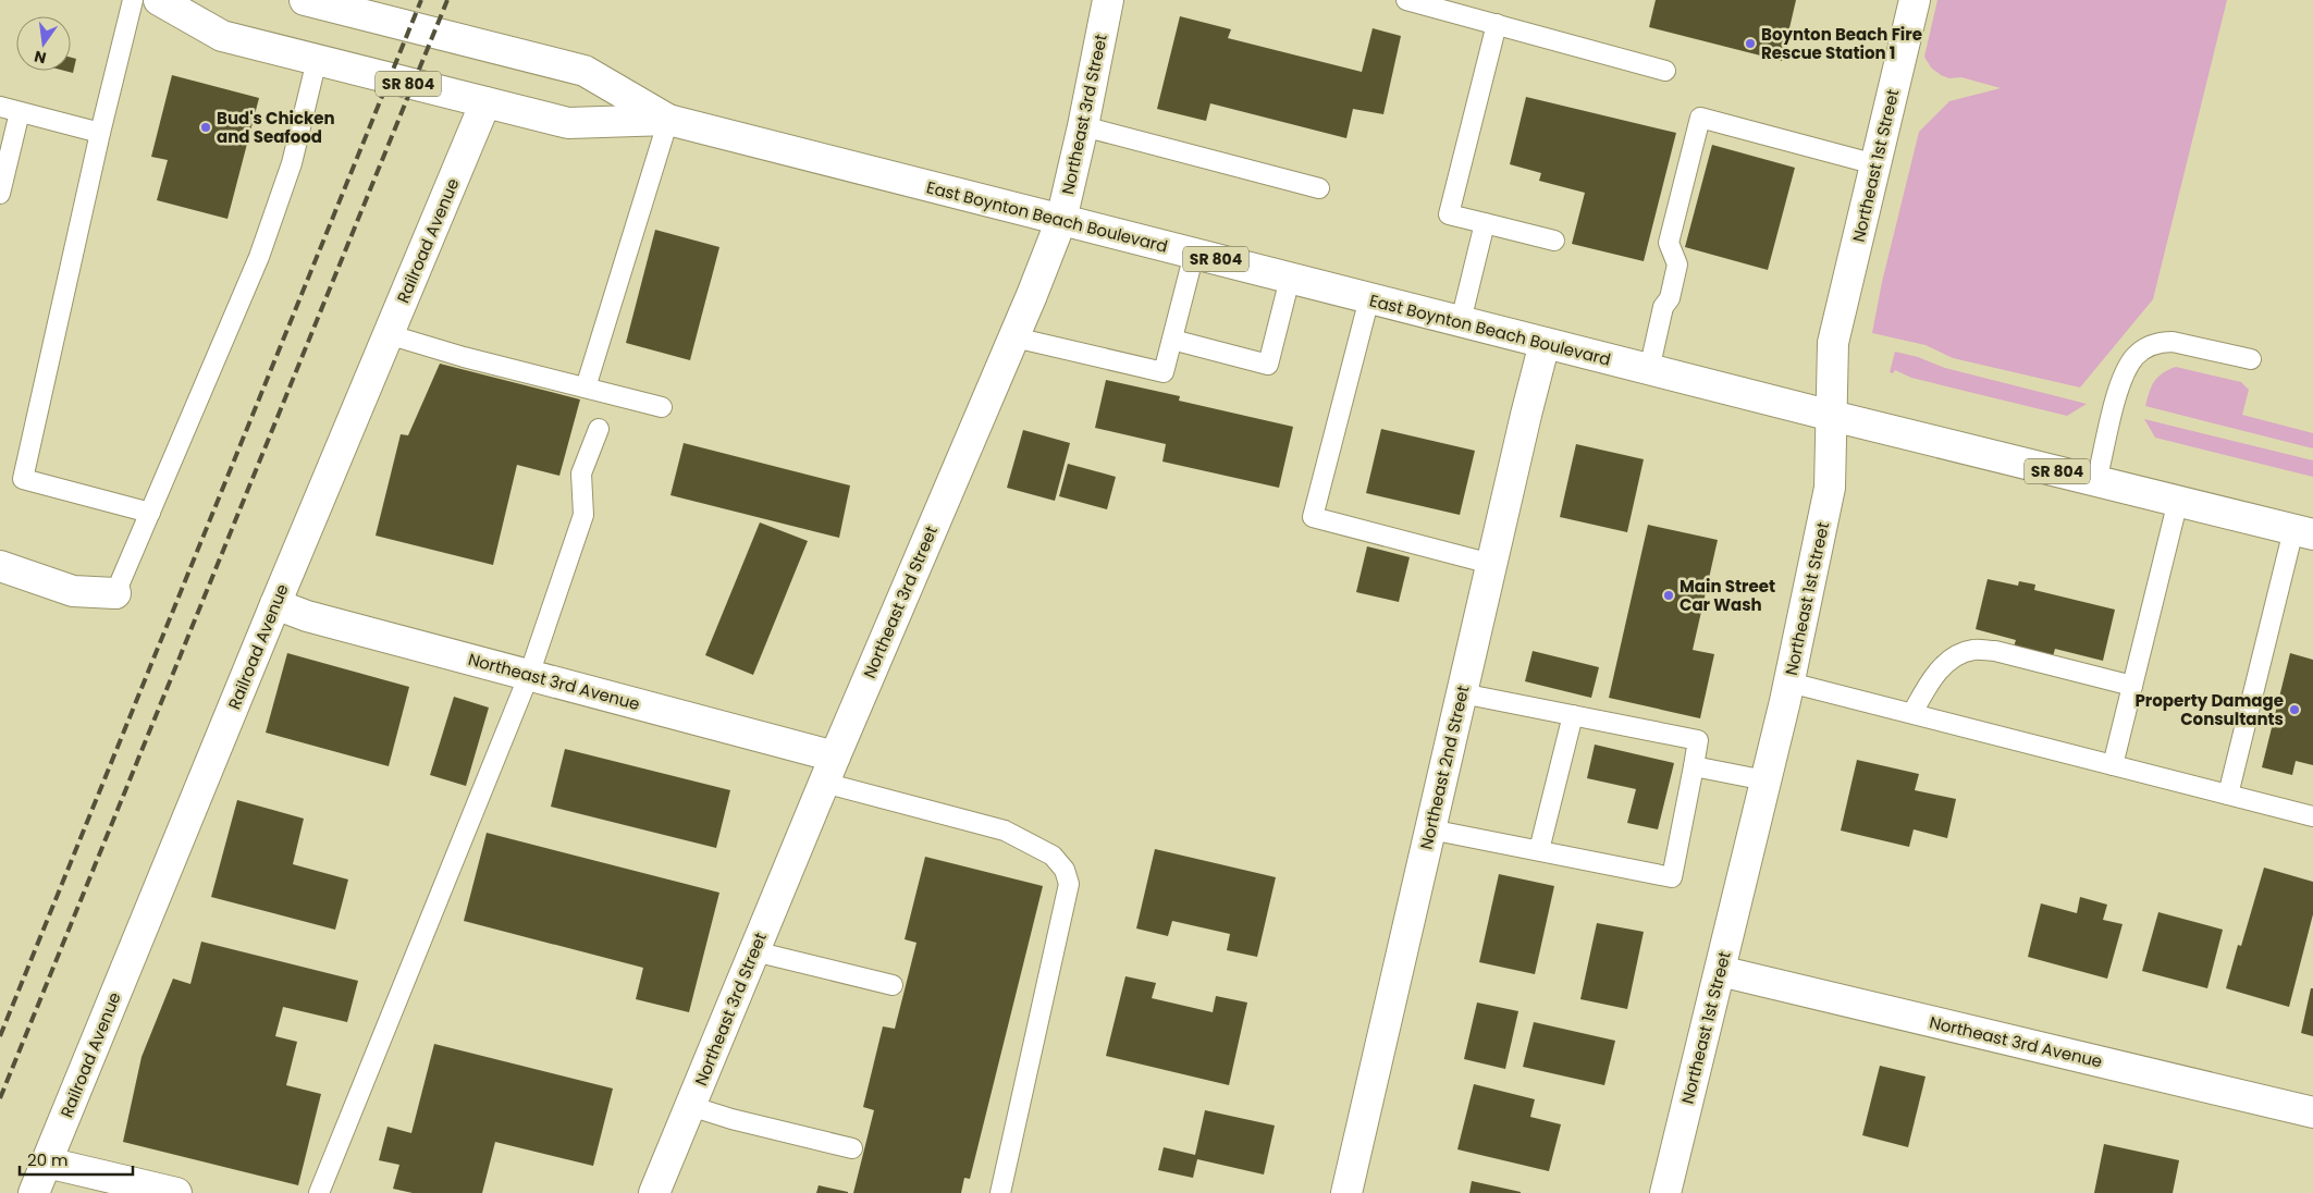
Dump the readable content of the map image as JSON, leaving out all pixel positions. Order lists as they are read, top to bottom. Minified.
{"streets":{"street":["SR 804","Northeast 3rd Street","Northeast 1st Street","East Boynton Beach Boulevard","Railroad Avenue","Northeast 3rd Avenue","Northeast 2nd Street"]},"crossings":[["Northeast 3rd Street","East Boynton Beach Boulevard"],["Northeast 3rd Street","Northeast 3rd Avenue"],["Northeast 1st Street","East Boynton Beach Boulevard"],["Northeast 1st Street","Northeast 3rd Avenue"],["East Boynton Beach Boulevard","Railroad Avenue"],["East Boynton Beach Boulevard","Northeast 2nd Street"],["Railroad Avenue","Northeast 3rd Avenue"]],"places":["Boynton Beach Fire Rescue Station 1","Bud's Chicken and Seafood","Main Street Car Wash","Property Damage Consultants"],"scale_bar":"20 m","north":"bottom"}
